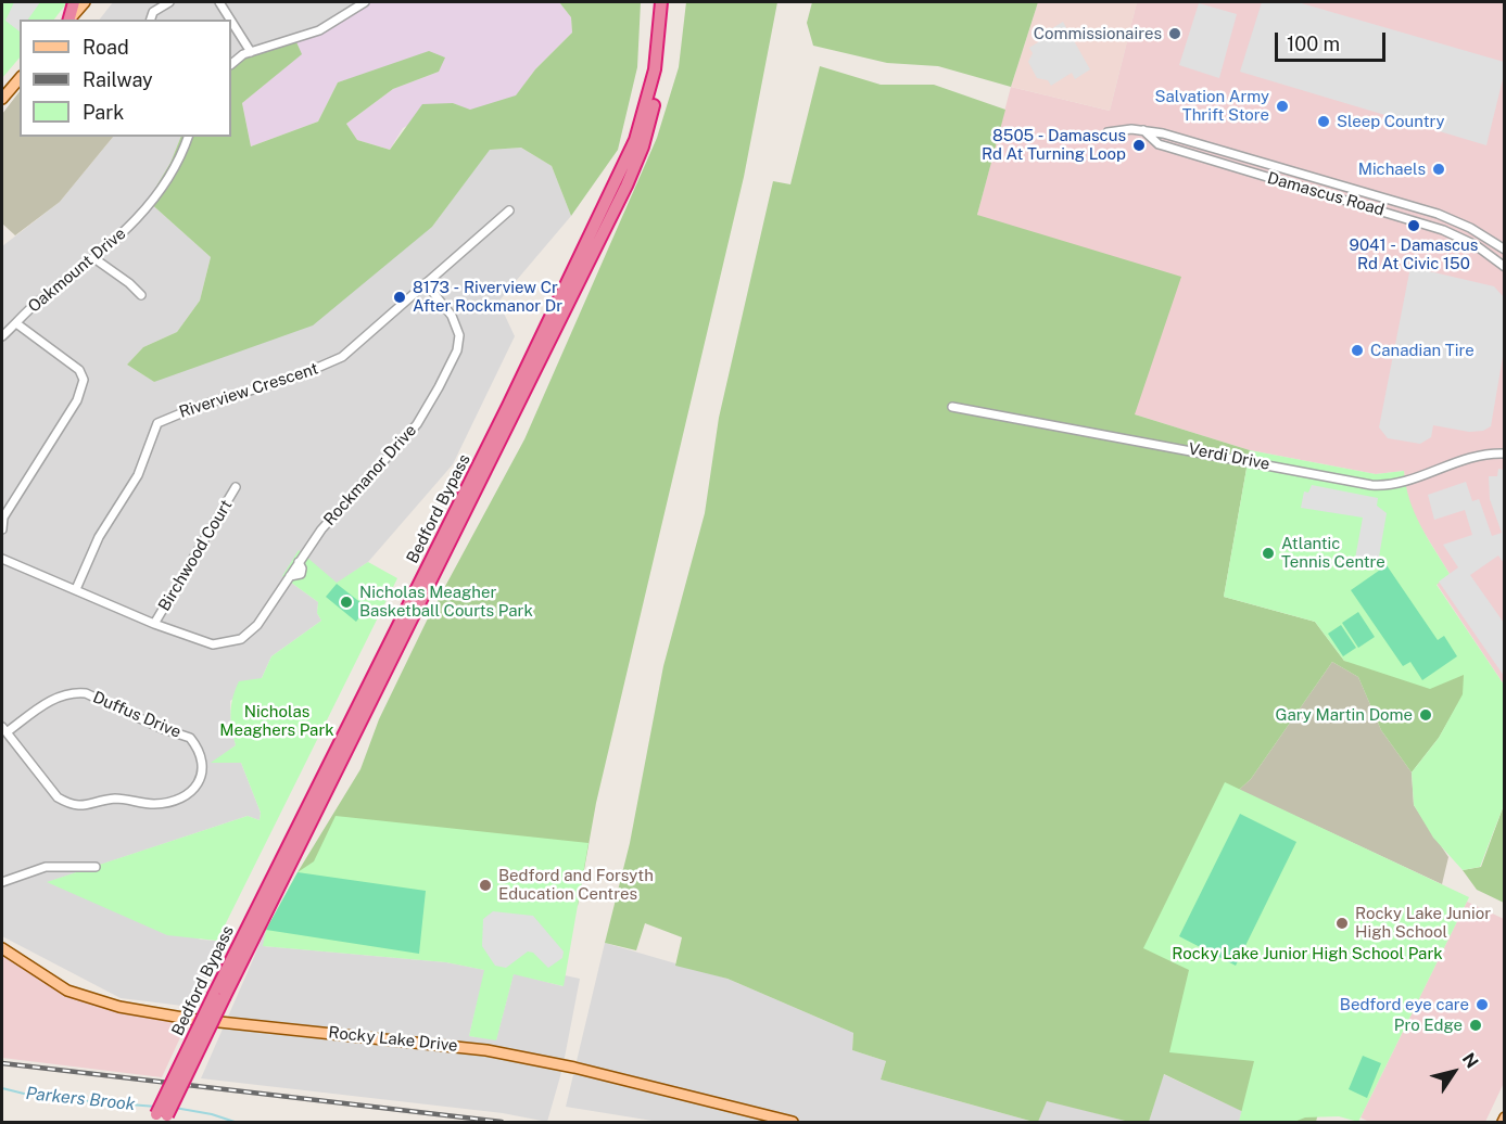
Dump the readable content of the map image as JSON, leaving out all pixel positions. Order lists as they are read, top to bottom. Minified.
{"streets":{"highway":["Bedford Bypass"],"main road":["Rocky Lake Drive"],"street":["Damascus Road","Oakmount Drive","Riverview Crescent","Verdi Drive","Rockmanor Drive","Birchwood Court","Duffus Drive"]},"crossings":[["Riverview Crescent","Rockmanor Drive"],["Rockmanor Drive","Birchwood Court"]],"water":["Parkers Brook"],"parks":["Nicholas Meaghers Park","Rocky Lake Junior High School Park"],"places":["Commissionaires","Salvation Army Thrift Store","Sleep Country","8505 - Damascus Rd At Turning Loop","Michaels","9041 - Damascus Rd At Civic 150","8173 - Riverview Cr After Rockmanor Dr","Canadian Tire","Atlantic Tennis Centre","Nicholas Meagher Basketball Courts Park","Gary Martin Dome","Bedford and Forsyth Education Centres","Rocky Lake Junior High School","Bedford eye care","Pro Edge"],"legend":["Road","Railway","Park"],"scale_bar":"100 m","north":"top right"}
